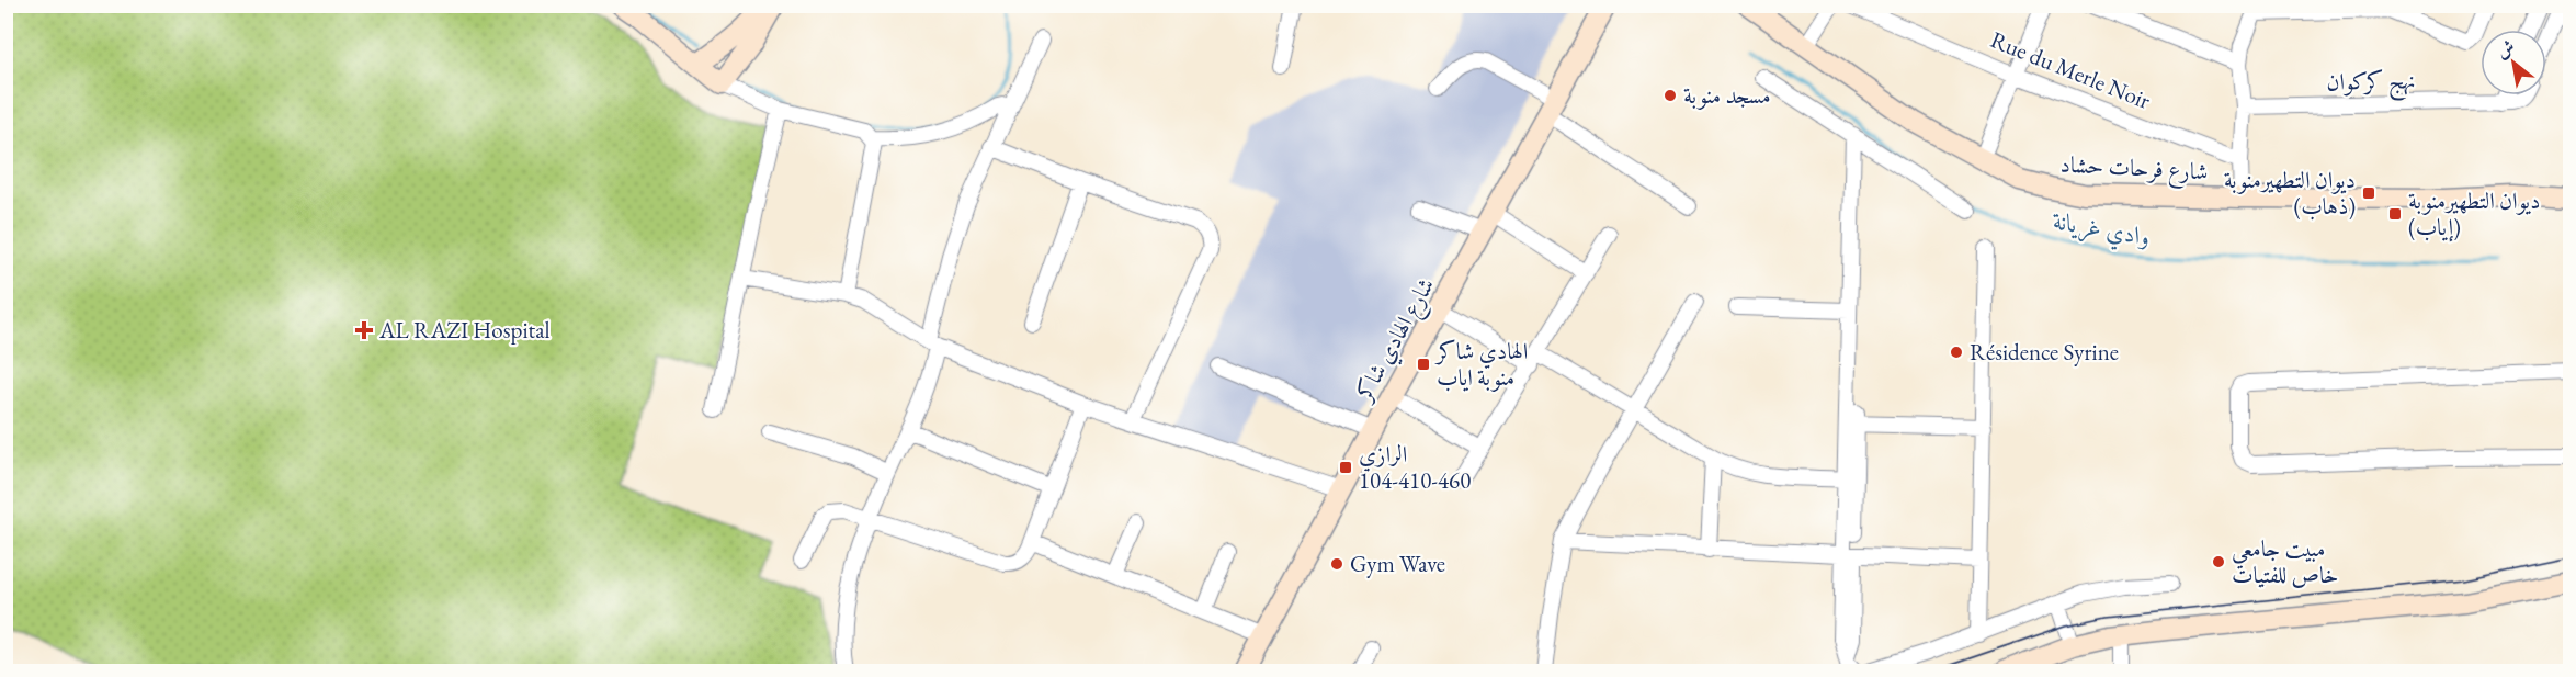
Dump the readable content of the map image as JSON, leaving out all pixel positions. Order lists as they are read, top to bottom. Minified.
{"streets":{"street":["Rue du Merle Noir","نهج كركوان","شارع فرحات حشاد","شارع الهادي شاكر"]},"water":["وادي غريانة"],"places":{"other":["مسجد منوبة","Résidence Syrine","مبيت جامعي خاص للفتيات","Gym Wave"],"transit":["ديوان التطهيرمنوبة (ذهاب)","ديوان التطهيرمنوبة (إياب)","الهادي شاكر منوبة اياب","الرازي 104-410-460"],"health":["AL RAZI Hospital"]},"north":"top left"}
